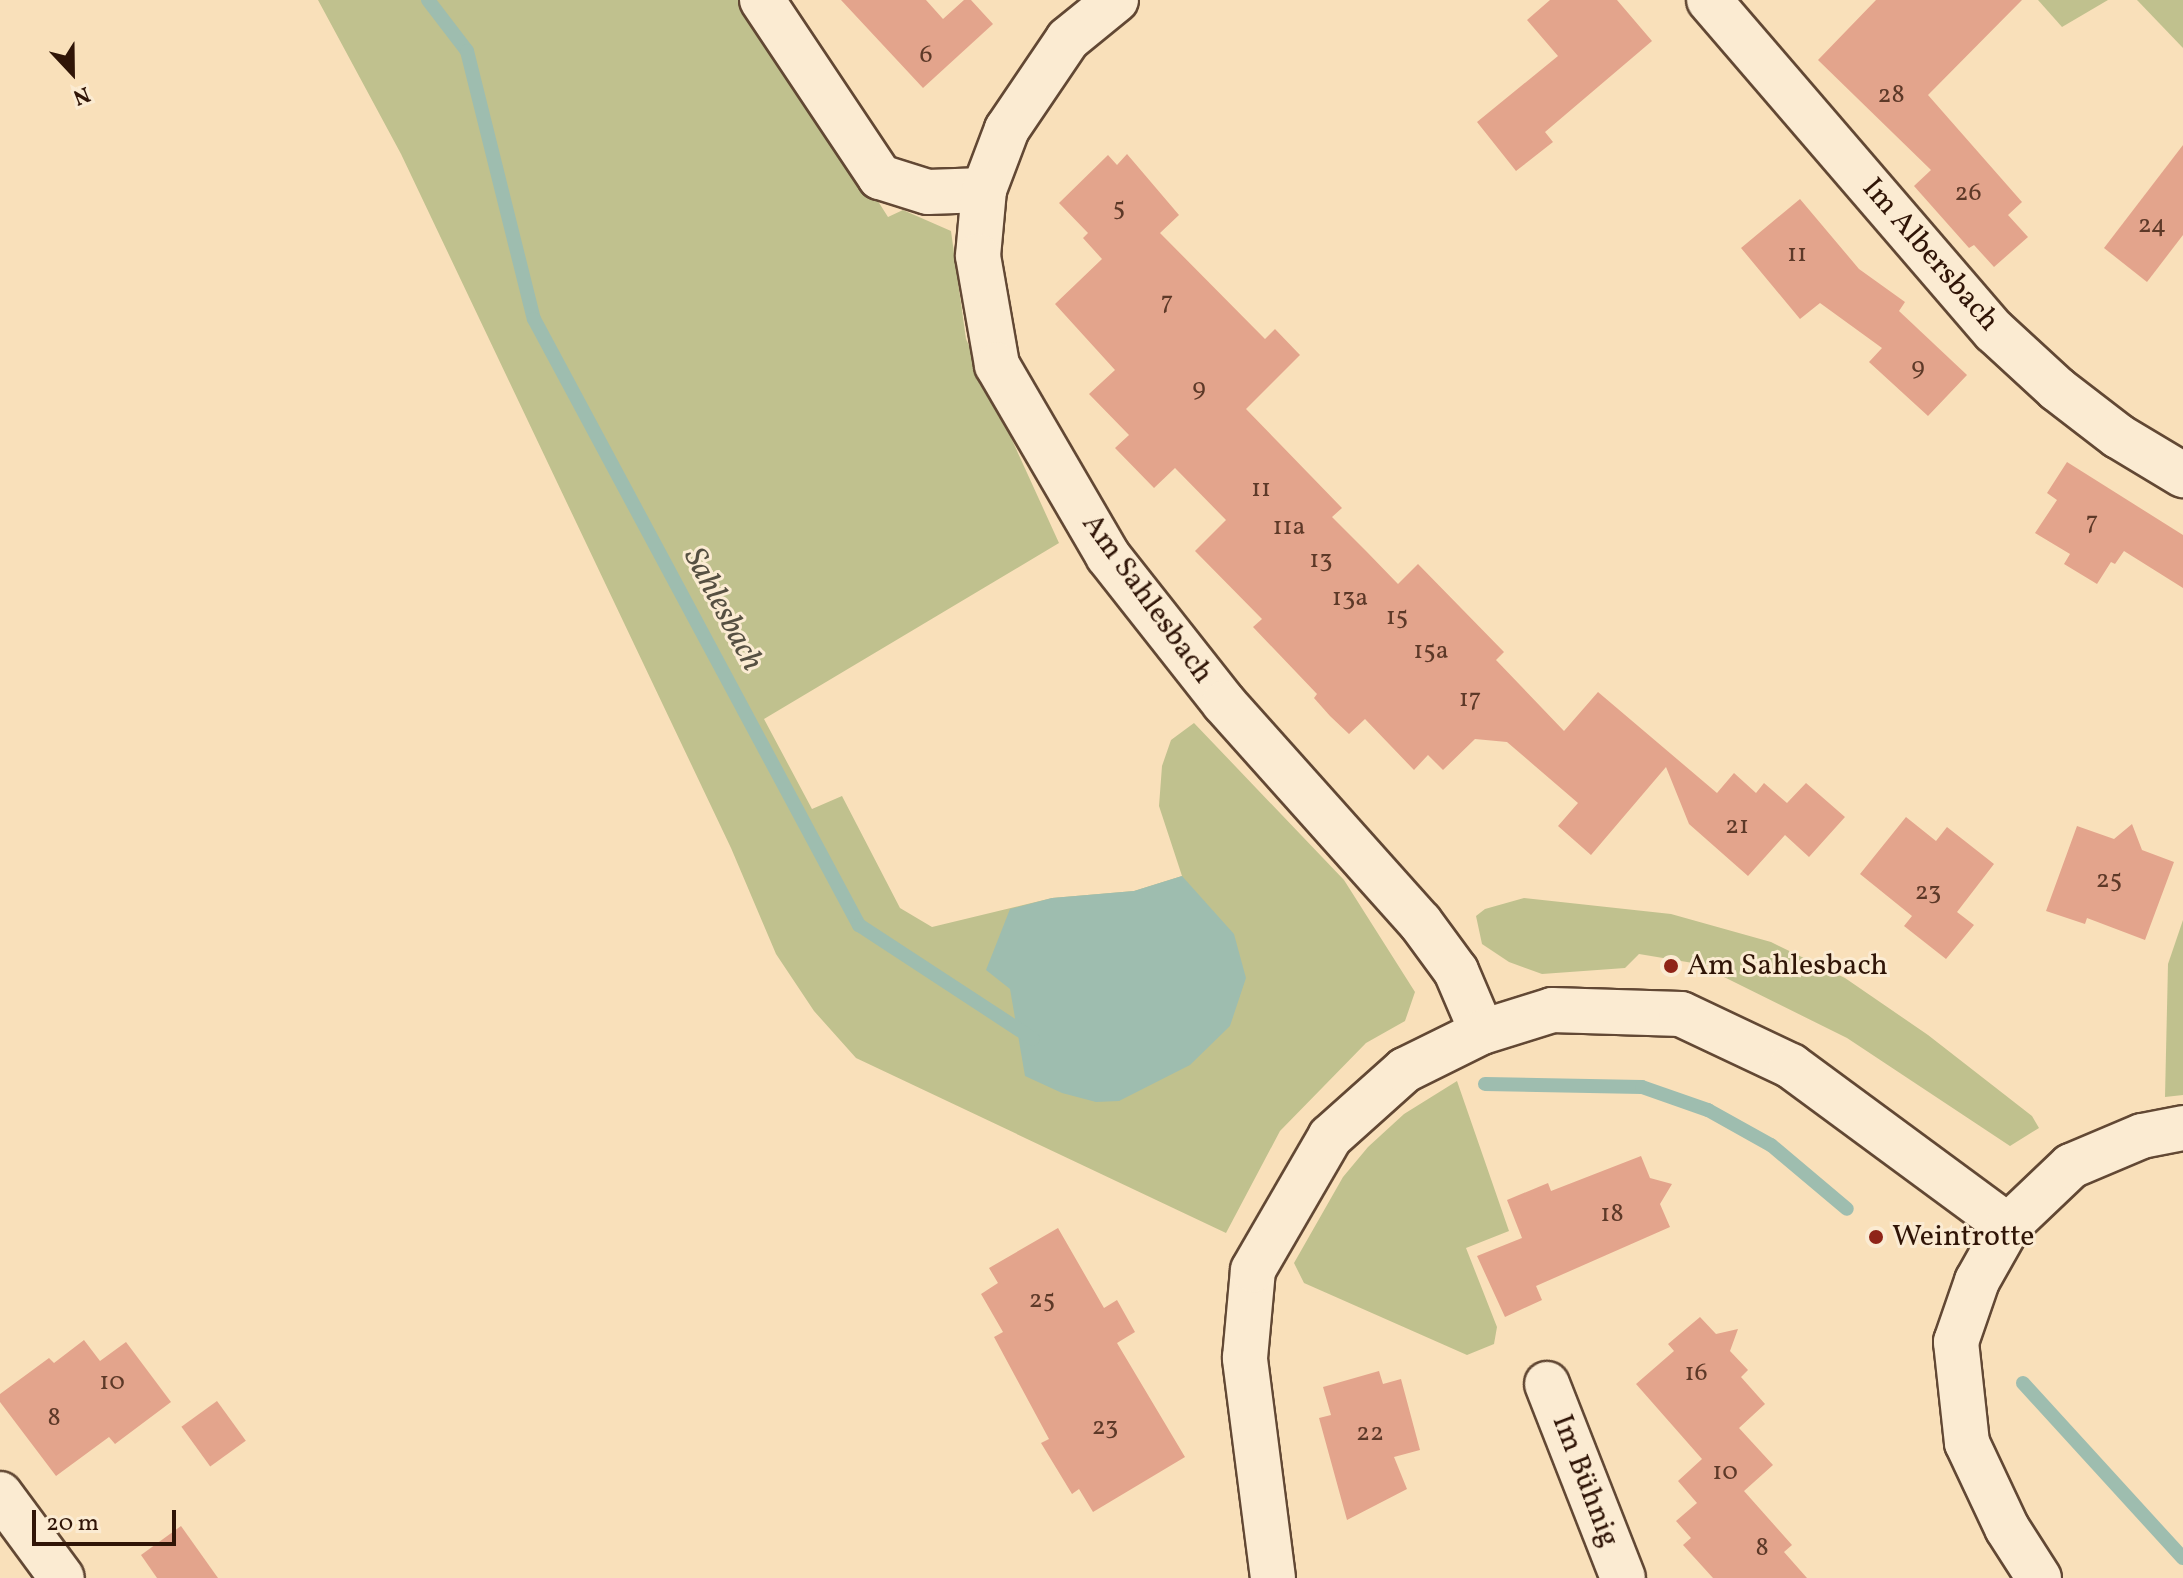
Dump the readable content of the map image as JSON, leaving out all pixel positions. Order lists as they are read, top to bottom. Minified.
{"streets":{"street":["Im Albersbach","Am Sahlesbach","Im Bühnig"]},"water":["Sahlesbach"],"places":["Am Sahlesbach","Weintrotte"],"house_numbers":["6","28","26","5","24","11","7","9","9","11","7","11a","13","13a","15","15a","17","21","25","23","18","25","16","10","8","23","22","10","8"],"scale_bar":"20 m","north":"bottom"}
